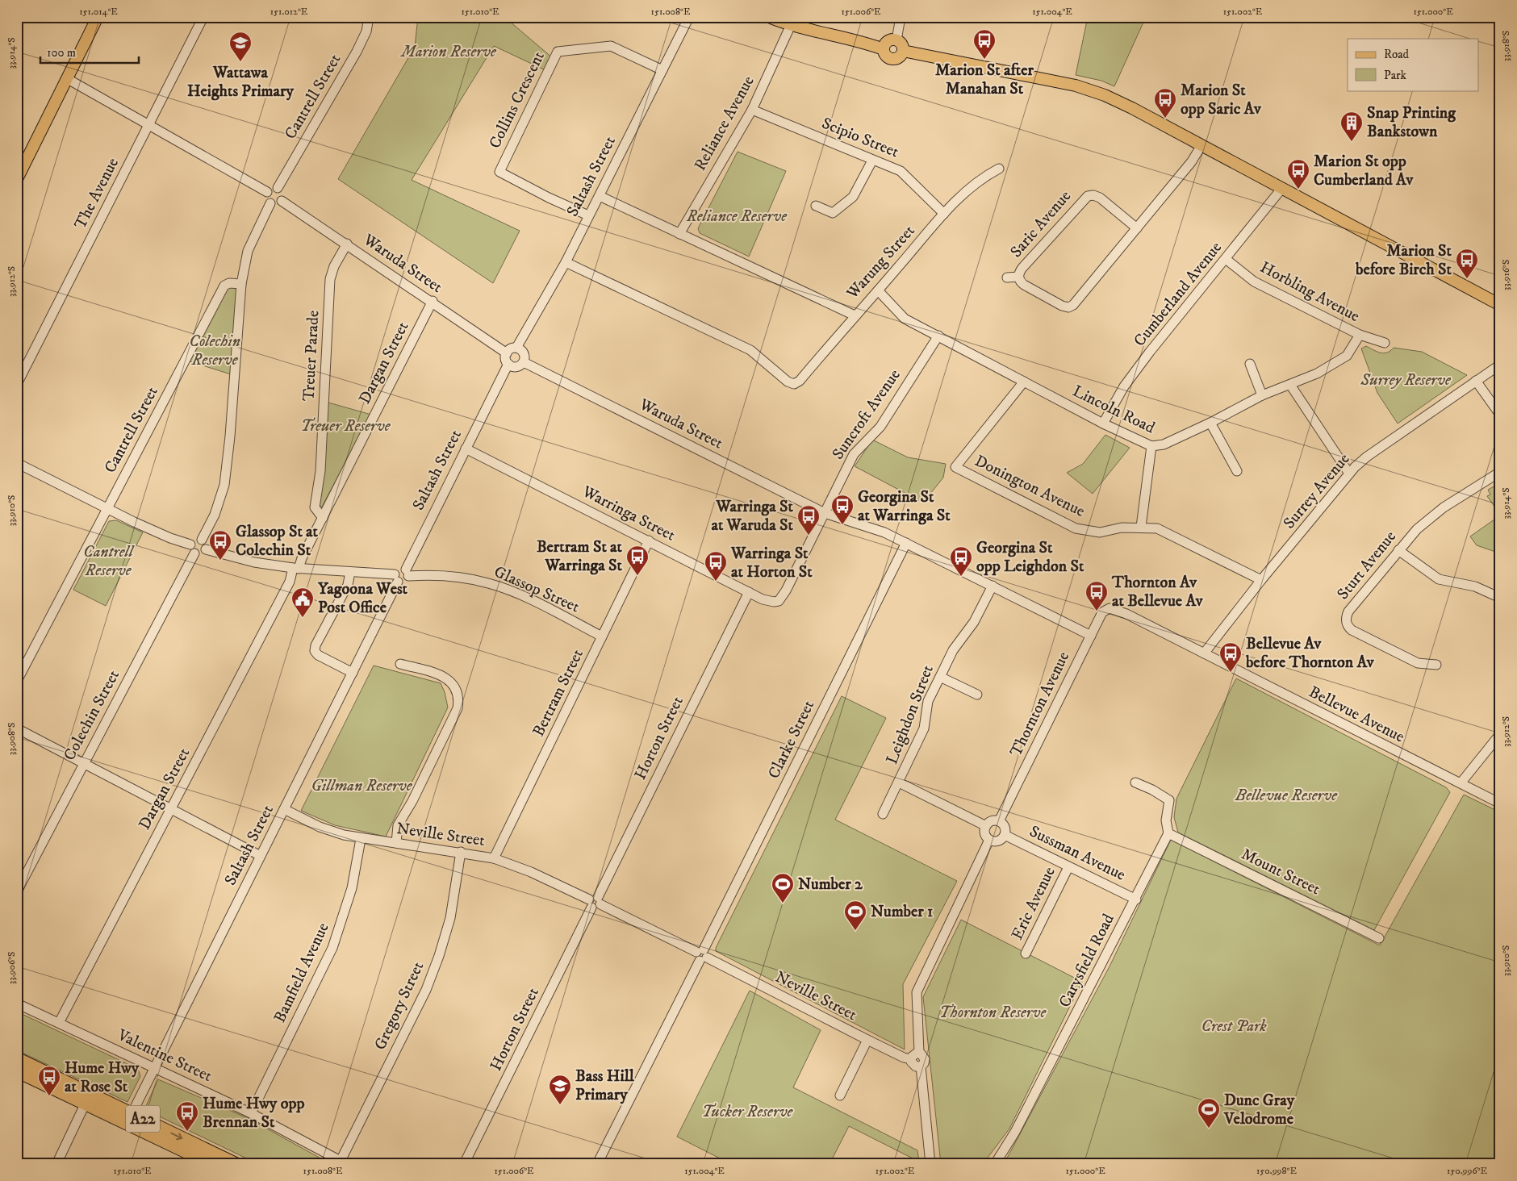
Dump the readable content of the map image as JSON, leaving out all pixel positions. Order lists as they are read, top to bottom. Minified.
{"streets":{"highway":["A22"],"street":["Cantrell Street","Collins Crescent","Reliance Avenue","Scipio Street","Saltash Street","The Avenue","Saric Avenue","Warung Street","Waruda Street","Horbling Avenue","Cumberland Avenue","Treuer Parade","Dargan Street","Lincoln Road","Suncroft Avenue","Donington Avenue","Surrey Avenue","Warringa Street","Sturt Avenue","Glassop Street","Bertram Street","Thornton Avenue","Leighdon Street","Bellevue Avenue","Colechin Street","Horton Street","Clarke Street","Neville Street","Sussman Avenue","Mount Street","Eric Avenue","Carysfield Road","Bamfield Avenue","Gregory Street","Valentine Street"]},"crossings":[["Cantrell Street","Waruda Street"],["Collins Crescent","Saltash Street"],["Reliance Avenue","Scipio Street"],["Scipio Street","Warung Street"],["Saltash Street","Warung Street"],["Saltash Street","Waruda Street"],["Saltash Street","Warringa Street"],["Saltash Street","Glassop Street"],["Saltash Street","Neville Street"],["Saltash Street","Valentine Street"],["Saltash Street","A22"],["Warung Street","Lincoln Road"],["Waruda Street","Treuer Parade"],["Waruda Street","Dargan Street"],["Waruda Street","Suncroft Avenue"],["Waruda Street","Warringa Street"],["Waruda Street","Thornton Avenue"],["Waruda Street","Leighdon Street"],["Waruda Street","Clarke Street"],["Horbling Avenue","Cumberland Avenue"],["Horbling Avenue","Lincoln Road"],["Cumberland Avenue","Lincoln Road"],["Treuer Parade","Dargan Street"],["Dargan Street","Valentine Street"],["Lincoln Road","Suncroft Avenue"],["Lincoln Road","Donington Avenue"],["Suncroft Avenue","Warringa Street"],["Donington Avenue","Surrey Avenue"],["Surrey Avenue","Bellevue Avenue"],["Warringa Street","Bertram Street"],["Warringa Street","Horton Street"],["Glassop Street","Bertram Street"],["Bertram Street","Neville Street"],["Thornton Avenue","Bellevue Avenue"],["Thornton Avenue","Sussman Avenue"],["Horton Street","Neville Street"],["Clarke Street","Neville Street"],["Neville Street","Bamfield Avenue"],["Neville Street","Gregory Street"],["Sussman Avenue","Eric Avenue"],["Sussman Avenue","Carysfield Road"],["Mount Street","Carysfield Road"],["Bamfield Avenue","Valentine Street"],["Gregory Street","Valentine Street"]],"parks":["Marion Reserve","Reliance Reserve","Colechin Reserve","Surrey Reserve","Treuer Reserve","Cantrell Reserve","Gillman Reserve","Bellevue Reserve","Thornton Reserve","Crest Park","Tucker Reserve"],"places":{"bus stop":["Marion St after Manahan St","Marion St opp Saric Av","Marion St opp Cumberland Av","Marion St before Birch St","Georgina St at Warringa St","Warringa St at Waruda St","Glassop St at Colechin St","Bertram St at Warringa St","Georgina St opp Leighdon St","Warringa St at Horton St","Thornton Av at Bellevue Av","Bellevue Av before Thornton Av","Hume Hwy at Rose St","Hume Hwy opp Brennan St"],"school or university":["Wattawa Heights Primary","Bass Hill Primary"],"building":["Snap Printing Bankstown"],"public building":["Yagoona West Post Office"],"sports":["Number 2","Number 1","Dunc Gray Velodrome"]},"legend":["Road","Park"],"scale_bar":"100 m","coordinates":["151.014°E","151.012°E","151.010°E","151.008°E","151.006°E","151.004°E","151.002°E","151.000°E","33.918°S","33.914°S","33.916°S","33.912°S","33.910°S","33.908°S","33.906°S","150.998°E","150.996°E"]}
